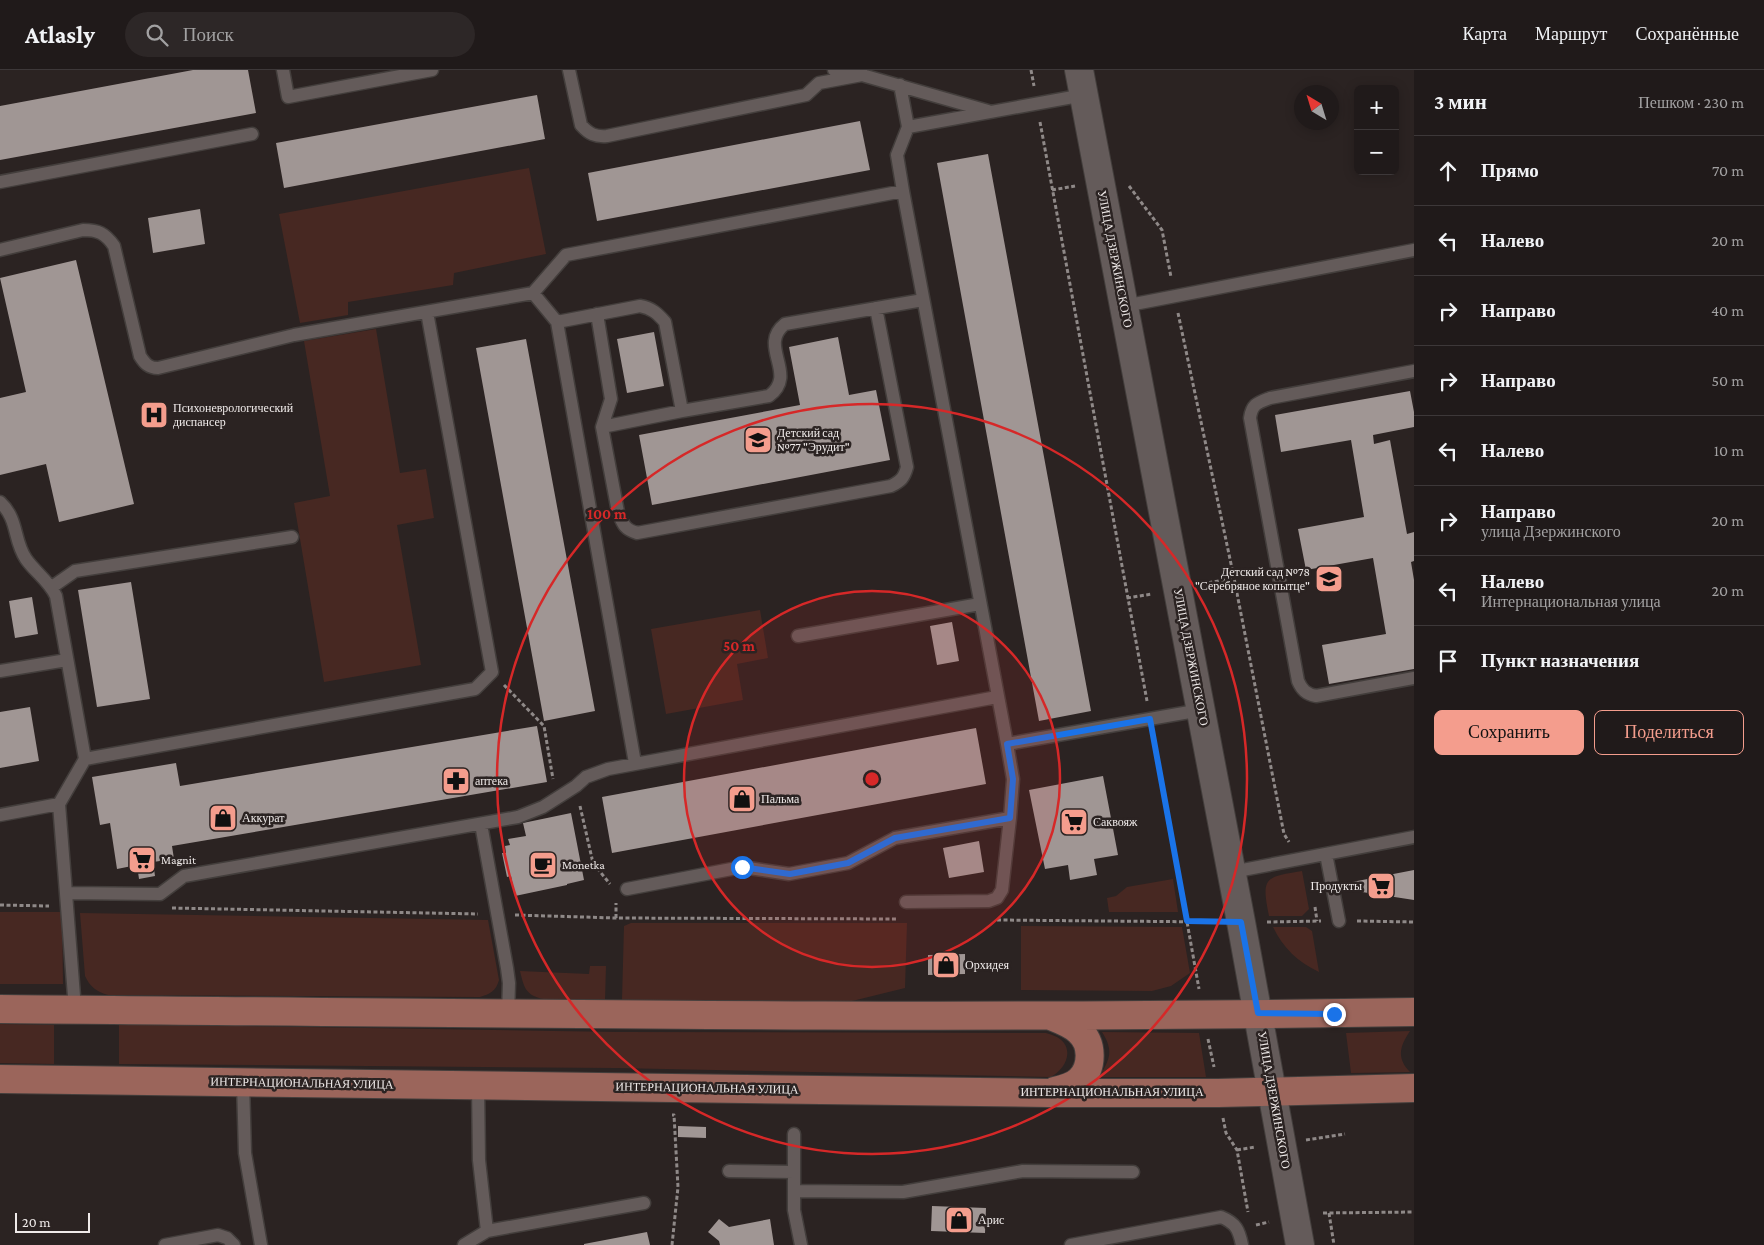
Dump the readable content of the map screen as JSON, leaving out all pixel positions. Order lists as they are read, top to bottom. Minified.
{"streets":{"main road":["ИНТЕРНАЦИОНАЛЬНАЯ УЛИЦА"],"street":["УЛИЦА ДЗЕРЖИНСКОГО"]},"crossings":[["УЛИЦА ДЗЕРЖИНСКОГО","ИНТЕРНАЦИОНАЛЬНАЯ УЛИЦА"]],"places":{"hospital":["Психоневрологический диспансер"],"school or university":["Детский сад №77 \"Эрудит\"","Детский сад №78 \"Серебряное копытце\""],"pharmacy":["аптека"],"shop":["Пальма","Аккурат","Орхидея","Арис"],"supermarket":["Саквояж","Magnit","Продукты"],"cafe":["Monetka"]},"scale_bar":"20 m","north":"top left","page":{"header":"Atlasly","search":"Поиск","nav":["Карта","Маршрут","Сохранённые"],"heading":["3 мин","Пешком · 230 m"],"map_buttons":["+","−"],"list":[["Прямо","70 m"],["Налево","20 m"],["Направо","40 m"],["Направо","50 m"],["Налево","10 m"],["Направо","улица Дзержинского","20 m"],["Налево","Интернациональная улица","20 m"],"Пункт назначения"],"buttons":["Сохранить","Поделиться"],"scale":"20 m"},"rings":["100 m","50 m"]}
